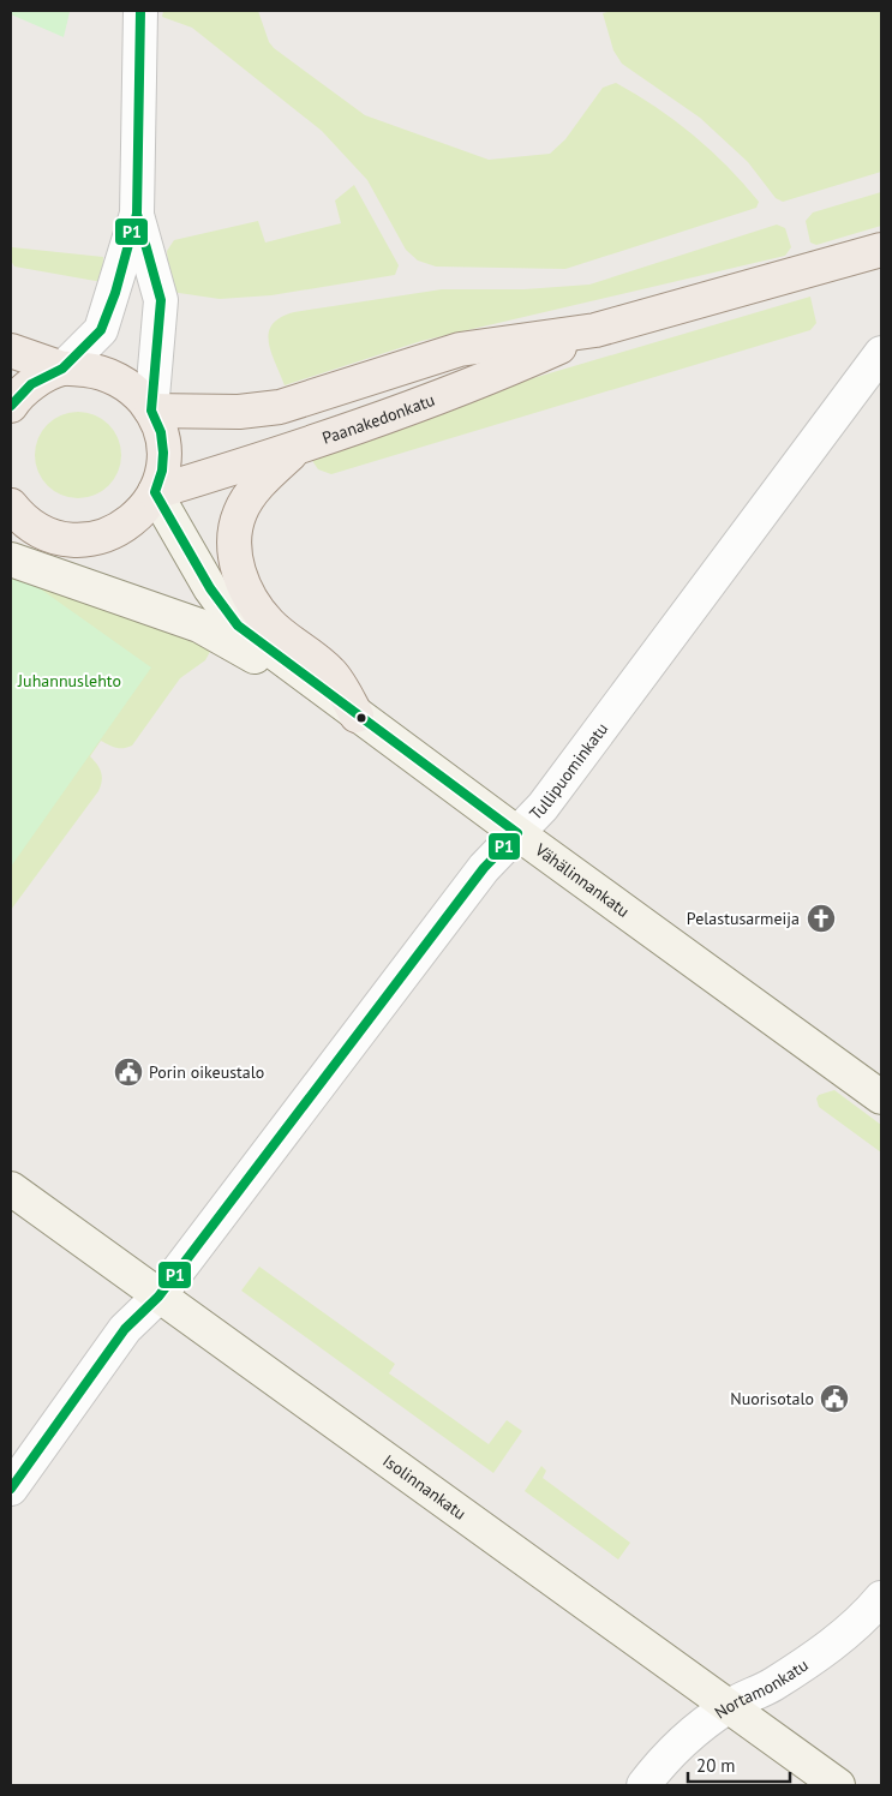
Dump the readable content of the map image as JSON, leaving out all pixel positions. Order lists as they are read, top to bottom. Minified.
{"streets":{"main road":["Paanakedonkatu","Vähälinnankatu","Isolinnankatu"],"street":["Tullipuominkatu","Nortamonkatu"]},"crossings":[["Paanakedonkatu","Vähälinnankatu"],["Tullipuominkatu","Vähälinnankatu"],["Tullipuominkatu","Isolinnankatu"],["Isolinnankatu","Nortamonkatu"]],"parks":["Juhannuslehto"],"places":{"church":["Pelastusarmeija"],"public building":["Porin oikeustalo","Nuorisotalo"]},"lines":["transit line P1"],"scale_bar":"20 m"}
